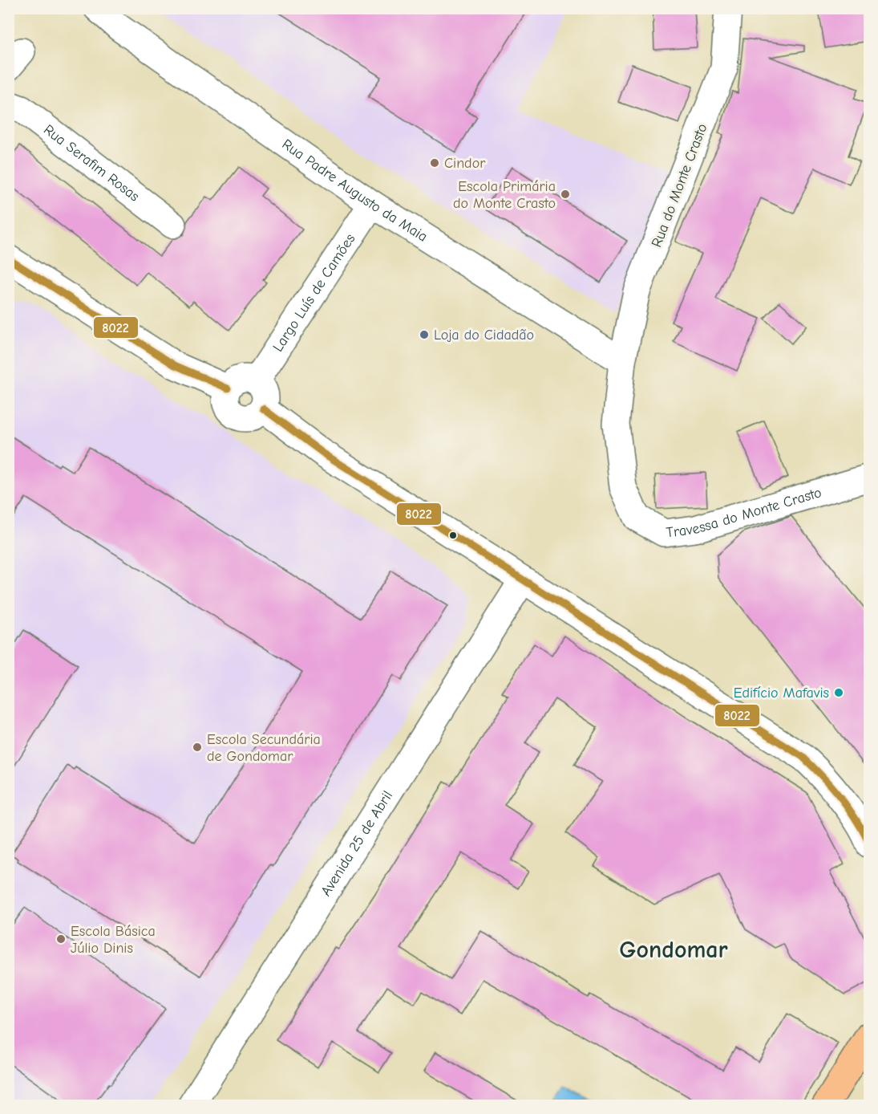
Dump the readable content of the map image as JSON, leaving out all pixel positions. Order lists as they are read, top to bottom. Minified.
{"streets":{"street":["Rua Serafim Rosas","Rua do Monte Crasto","Rua Padre Augusto da Maia","Largo Luís de Camões","Travessa do Monte Crasto","Avenida 25 de Abril"]},"crossings":[["Rua do Monte Crasto","Rua Padre Augusto da Maia"],["Rua do Monte Crasto","Travessa do Monte Crasto"],["Rua Padre Augusto da Maia","Largo Luís de Camões"],["Rua Padre Augusto da Maia","Travessa do Monte Crasto"]],"districts":["Gondomar"],"places":["Cindor","Escola Primária do Monte Crasto","Loja do Cidadão","Edifício Mafavis","Escola Secundária de Gondomar","Escola Básica Júlio Dinis"],"lines":["transit line 8022"]}
